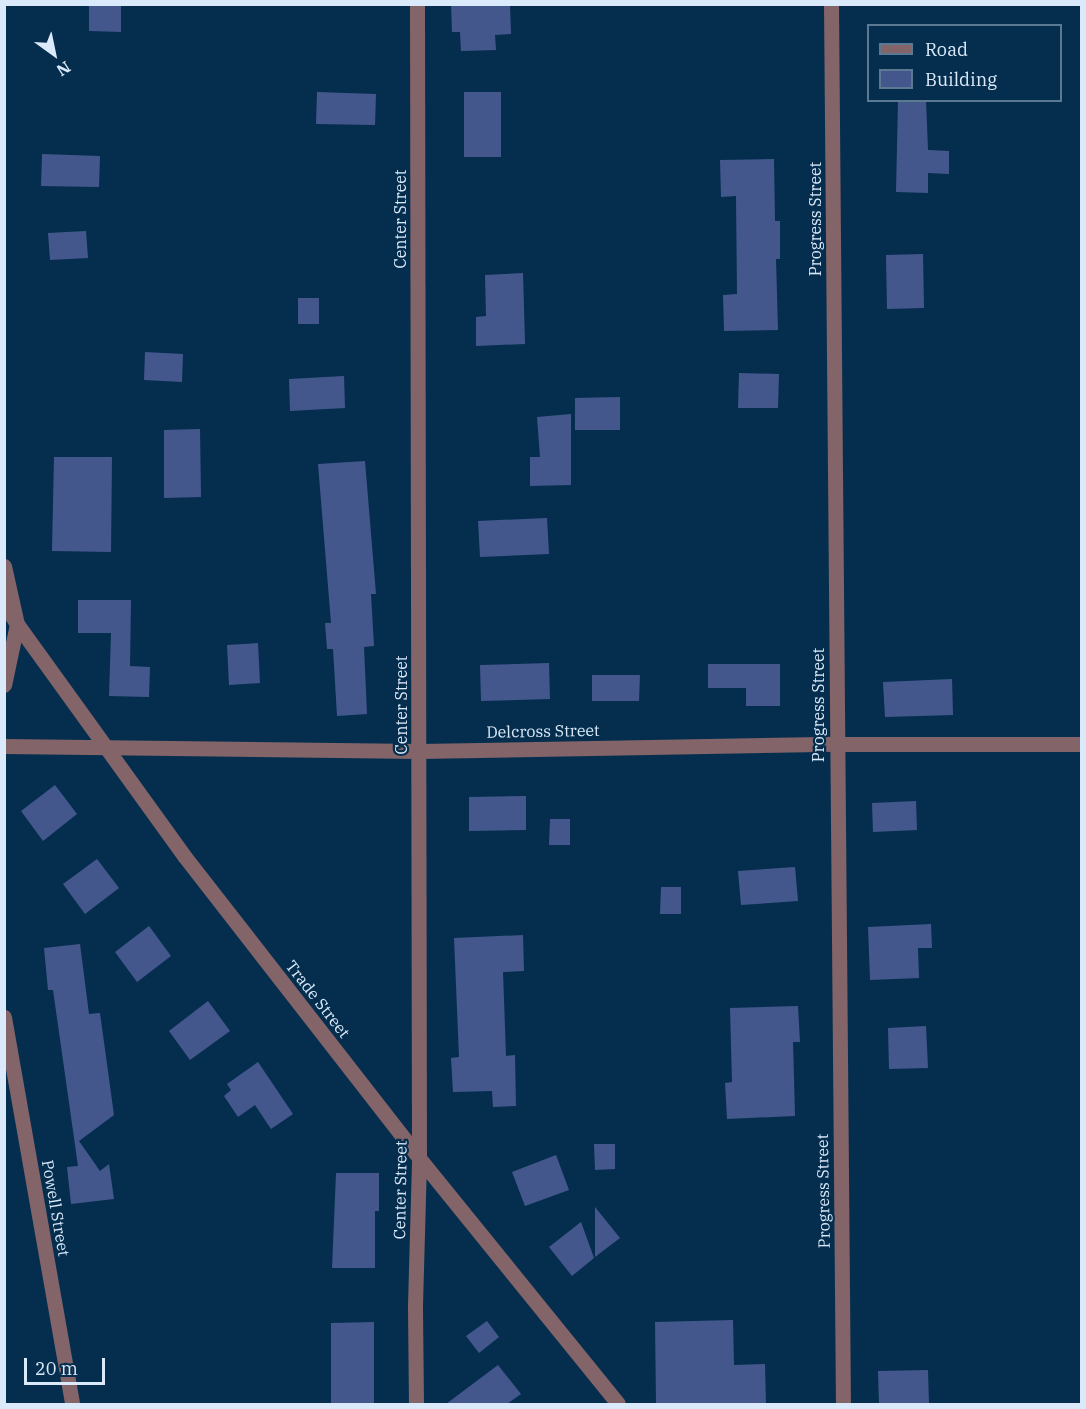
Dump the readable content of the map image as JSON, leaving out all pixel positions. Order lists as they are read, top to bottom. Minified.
{"streets":{"street":["Center Street","Progress Street","Delcross Street","Trade Street","Powell Street"]},"crossings":[["Center Street","Delcross Street"],["Center Street","Trade Street"],["Progress Street","Delcross Street"],["Delcross Street","Trade Street"]],"legend":["Road","Building"],"scale_bar":"20 m","north":"bottom right"}
